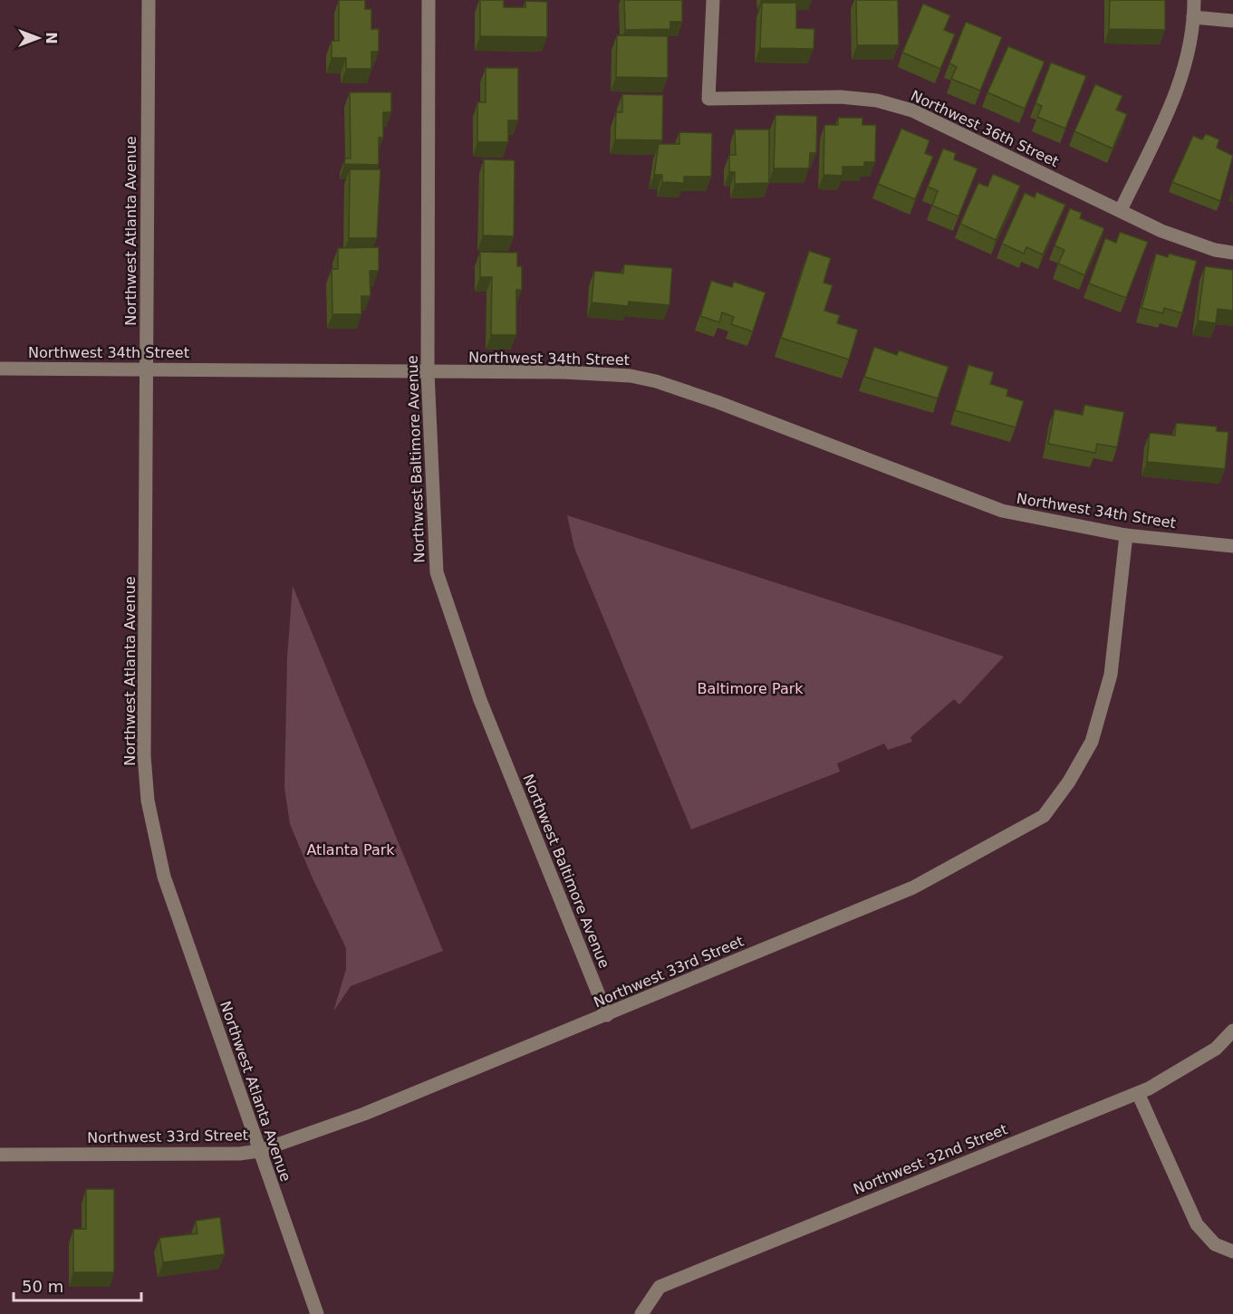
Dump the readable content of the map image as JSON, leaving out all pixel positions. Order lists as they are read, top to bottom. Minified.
{"streets":{"street":["Northwest 36th Street","Northwest Atlanta Avenue","Northwest 34th Street","Northwest Baltimore Avenue","Northwest 33rd Street","Northwest 32nd Street"]},"crossings":[["Northwest Atlanta Avenue","Northwest 34th Street"],["Northwest Atlanta Avenue","Northwest 33rd Street"],["Northwest 34th Street","Northwest Baltimore Avenue"],["Northwest 34th Street","Northwest 33rd Street"],["Northwest Baltimore Avenue","Northwest 33rd Street"]],"parks":["Baltimore Park","Atlanta Park"],"scale_bar":"50 m","north":"right"}
